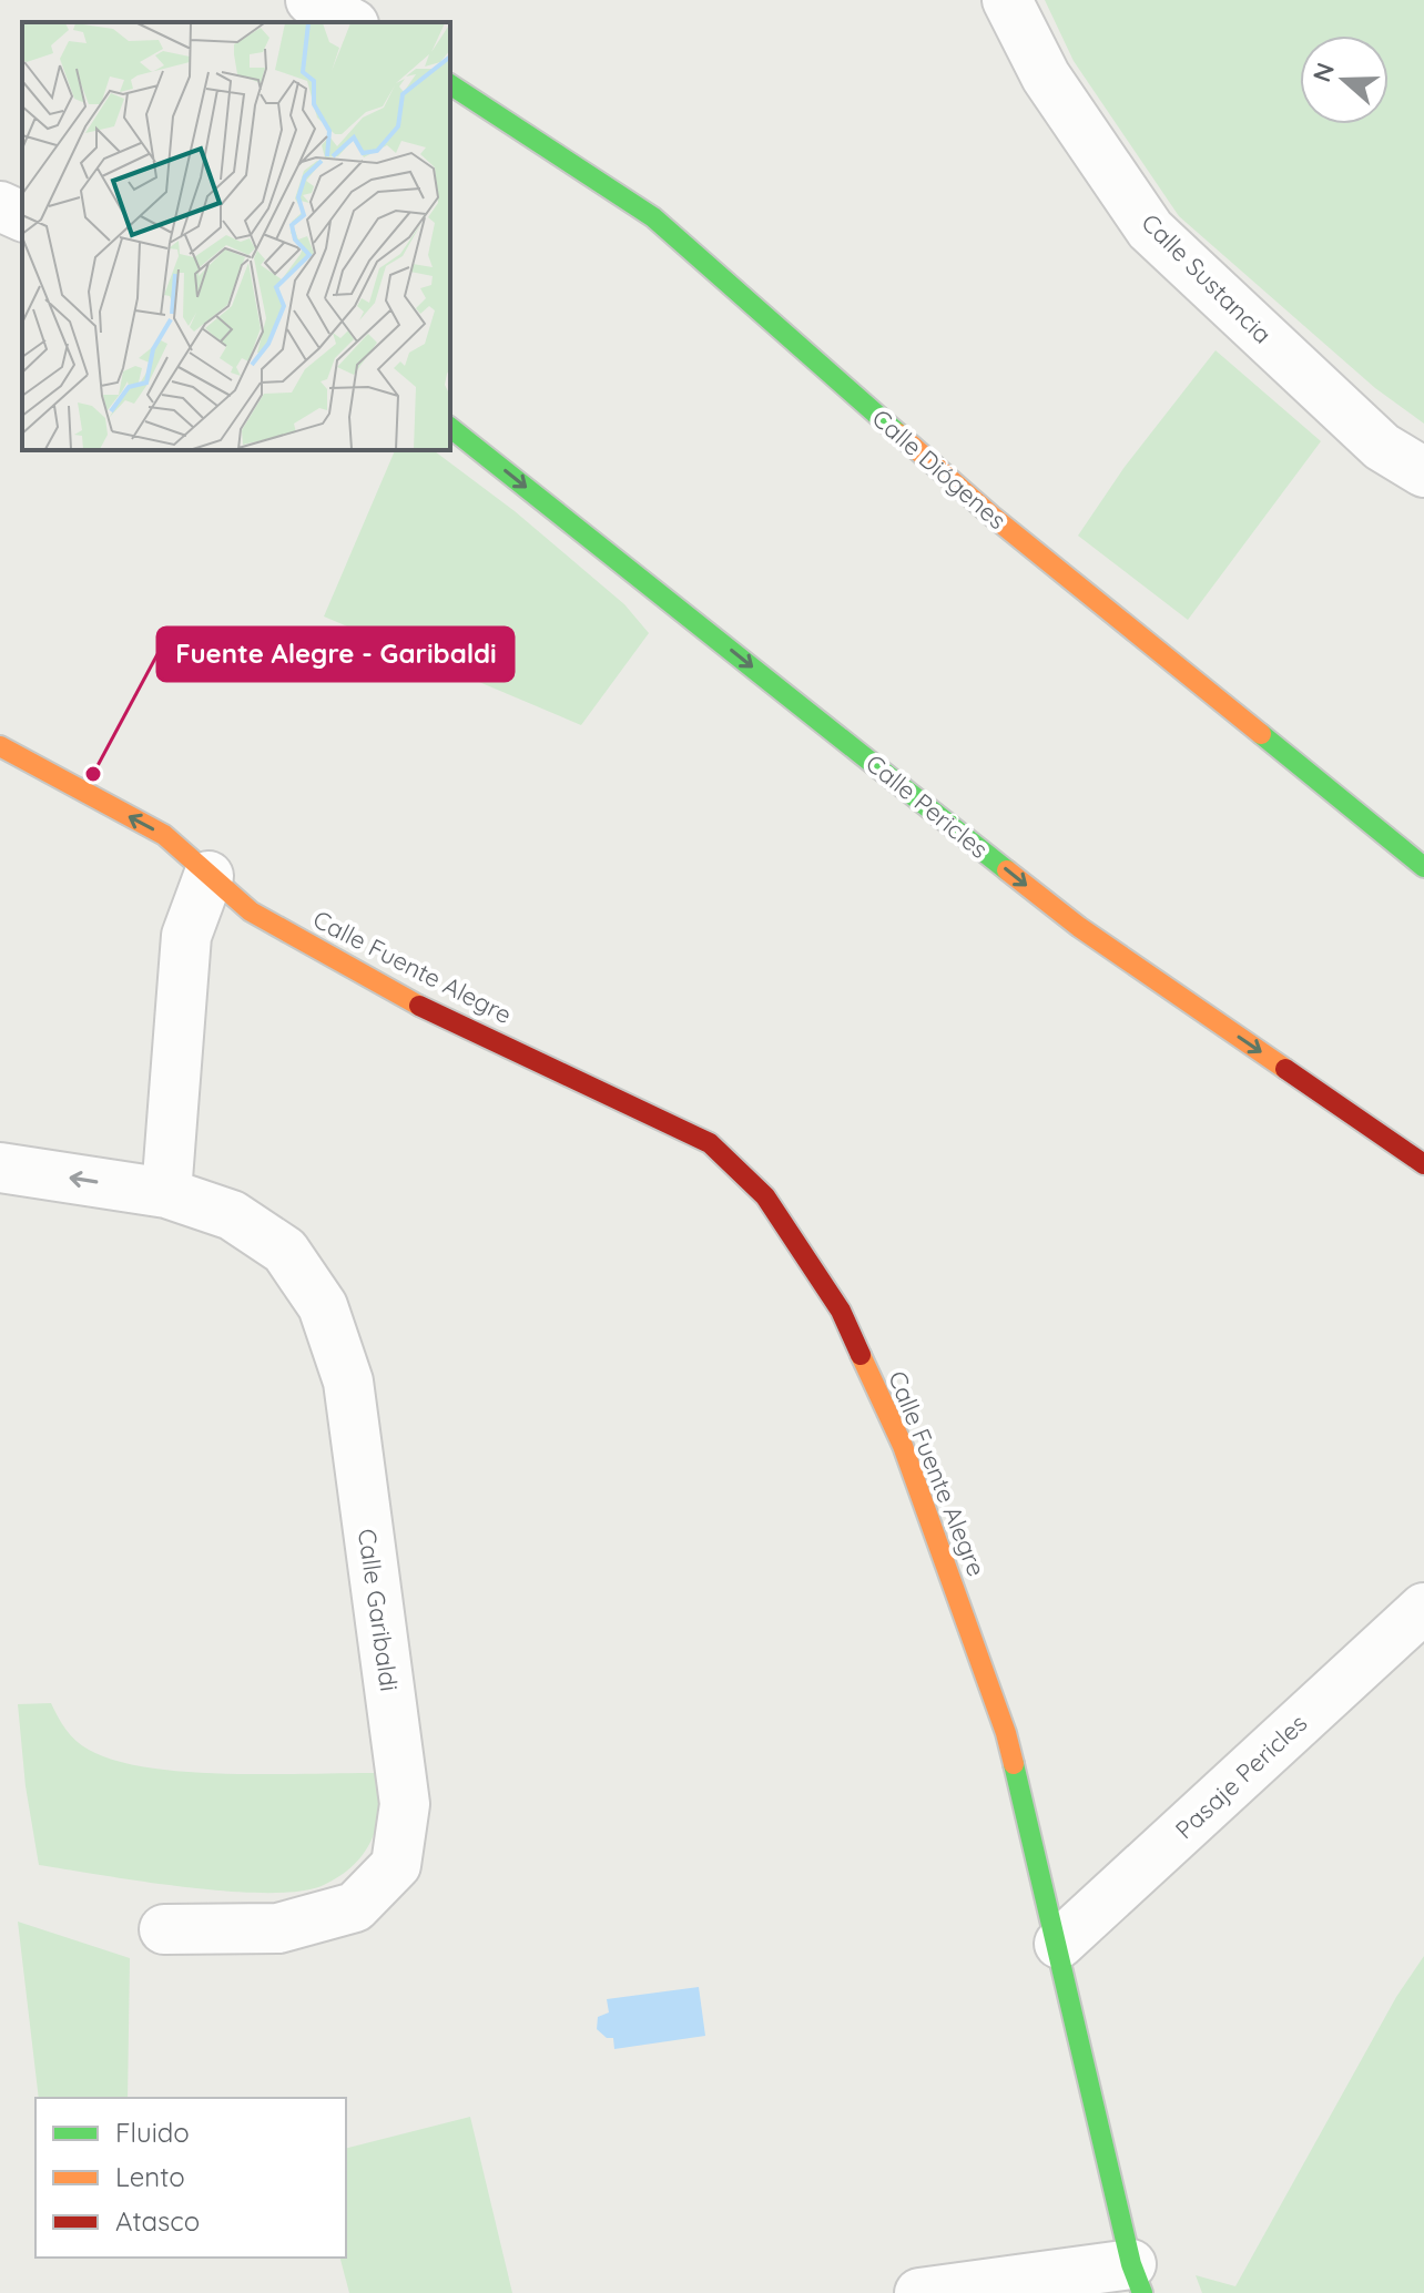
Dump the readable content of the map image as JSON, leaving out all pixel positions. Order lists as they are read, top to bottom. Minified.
{"streets":{"street":["Calle Sustancia","Calle Diógenes","Calle Pericles","Calle Fuente Alegre","Calle Garibaldi","Pasaje Pericles"]},"crossings":[["Calle Fuente Alegre","Pasaje Pericles"]],"one_way":["Calle Pericles"],"places":["Fuente Alegre - Garibaldi"],"legend":["Fluido","Lento","Atasco"],"north":"left"}
